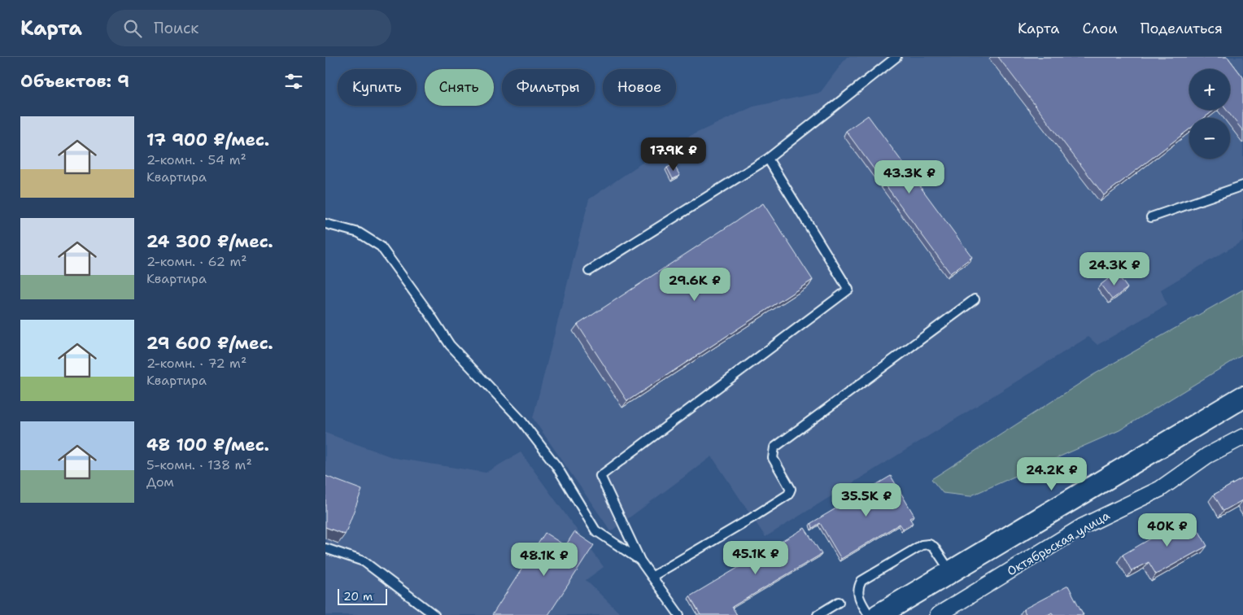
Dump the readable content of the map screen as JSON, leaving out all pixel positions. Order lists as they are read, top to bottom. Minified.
{"streets":{"street":["Октябрьская улица"]},"scale_bar":"20 m","page":{"header":"Карта","search":"Поиск","nav":["Карта","Слои","Поделиться"],"heading":"Объектов: 9","map_buttons":["+","−"],"chip":["Купить","Снять","Фильтры","Новое"],"list":[{"name":"17 900 ₽/мес.","note":"2-комн. · 54 m² · Квартира"},{"name":"24 300 ₽/мес.","note":"2-комн. · 62 m² · Квартира"},{"name":"29 600 ₽/мес.","note":"2-комн. · 72 m² · Квартира"},{"name":"48 100 ₽/мес.","note":"5-комн. · 138 m² · Дом"}],"price":["17.9K ₽","43.3K ₽","24.3K ₽","29.6K ₽","24.2K ₽","35.5K ₽","40K ₽","45.1K ₽","48.1K ₽"],"scale":"20 m"}}
